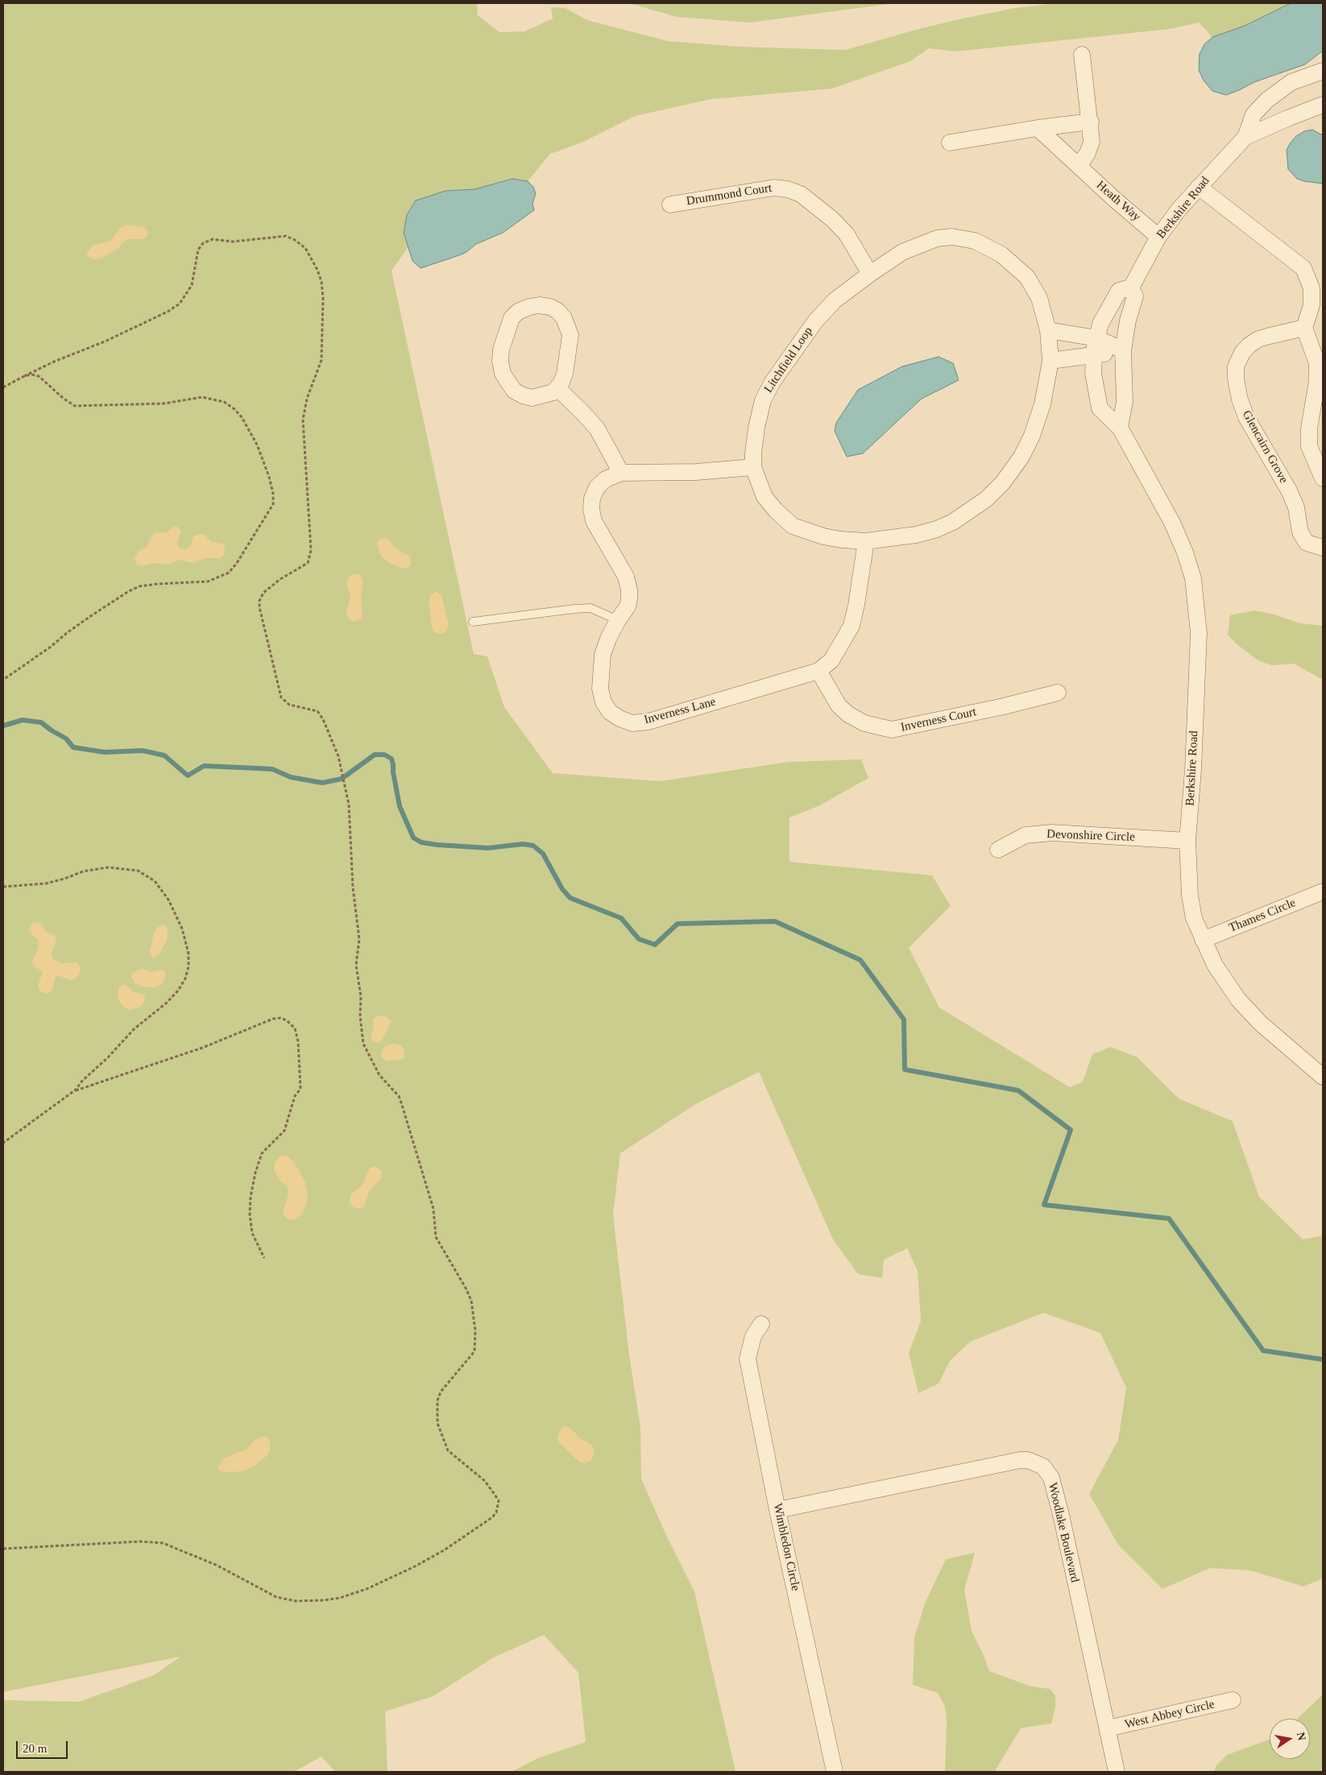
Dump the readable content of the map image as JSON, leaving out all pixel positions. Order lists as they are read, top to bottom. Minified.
{"streets":{"street":["Drummond Court","Heath Way","Berkshire Road","Litchfield Loop","Glencairn Grove","Inverness Lane","Inverness Court","Devonshire Circle","Thames Circle","Woodlake Boulevard","Wimbledon Circle","West Abbey Circle"]},"crossings":[["Drummond Court","Litchfield Loop"],["Heath Way","Berkshire Road"],["Berkshire Road","Devonshire Circle"],["Berkshire Road","Thames Circle"],["Litchfield Loop","Inverness Lane"],["Inverness Lane","Inverness Court"],["Woodlake Boulevard","Wimbledon Circle"],["Woodlake Boulevard","West Abbey Circle"]],"scale_bar":"20 m","north":"right"}
